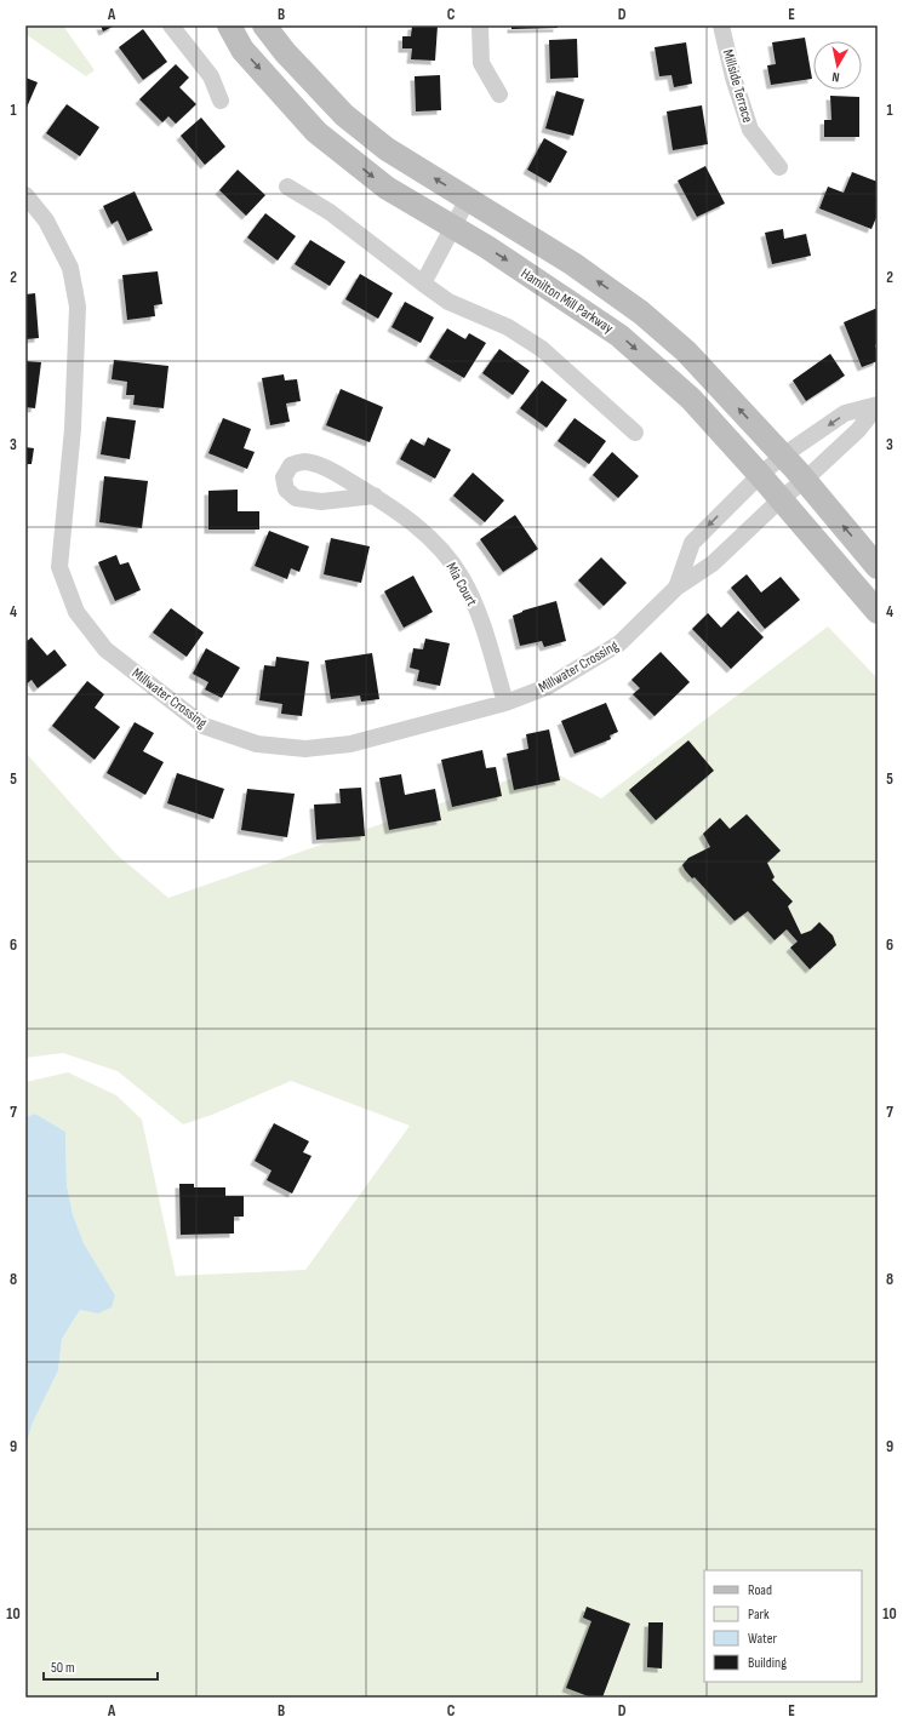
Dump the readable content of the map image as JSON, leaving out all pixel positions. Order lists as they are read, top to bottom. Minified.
{"streets":{"street":["Millside Terrace","Hamilton Mill Parkway","Mia Court","Millwater Crossing"]},"crossings":[["Hamilton Mill Parkway","Millwater Crossing"],["Mia Court","Millwater Crossing"]],"legend":["Road","Park","Water","Building"],"scale_bar":"50 m","north":"bottom","grid":{"columns":["A","B","C","D","E"],"rows":["1","2","3","4","5","6","7","8","9","10"]}}
